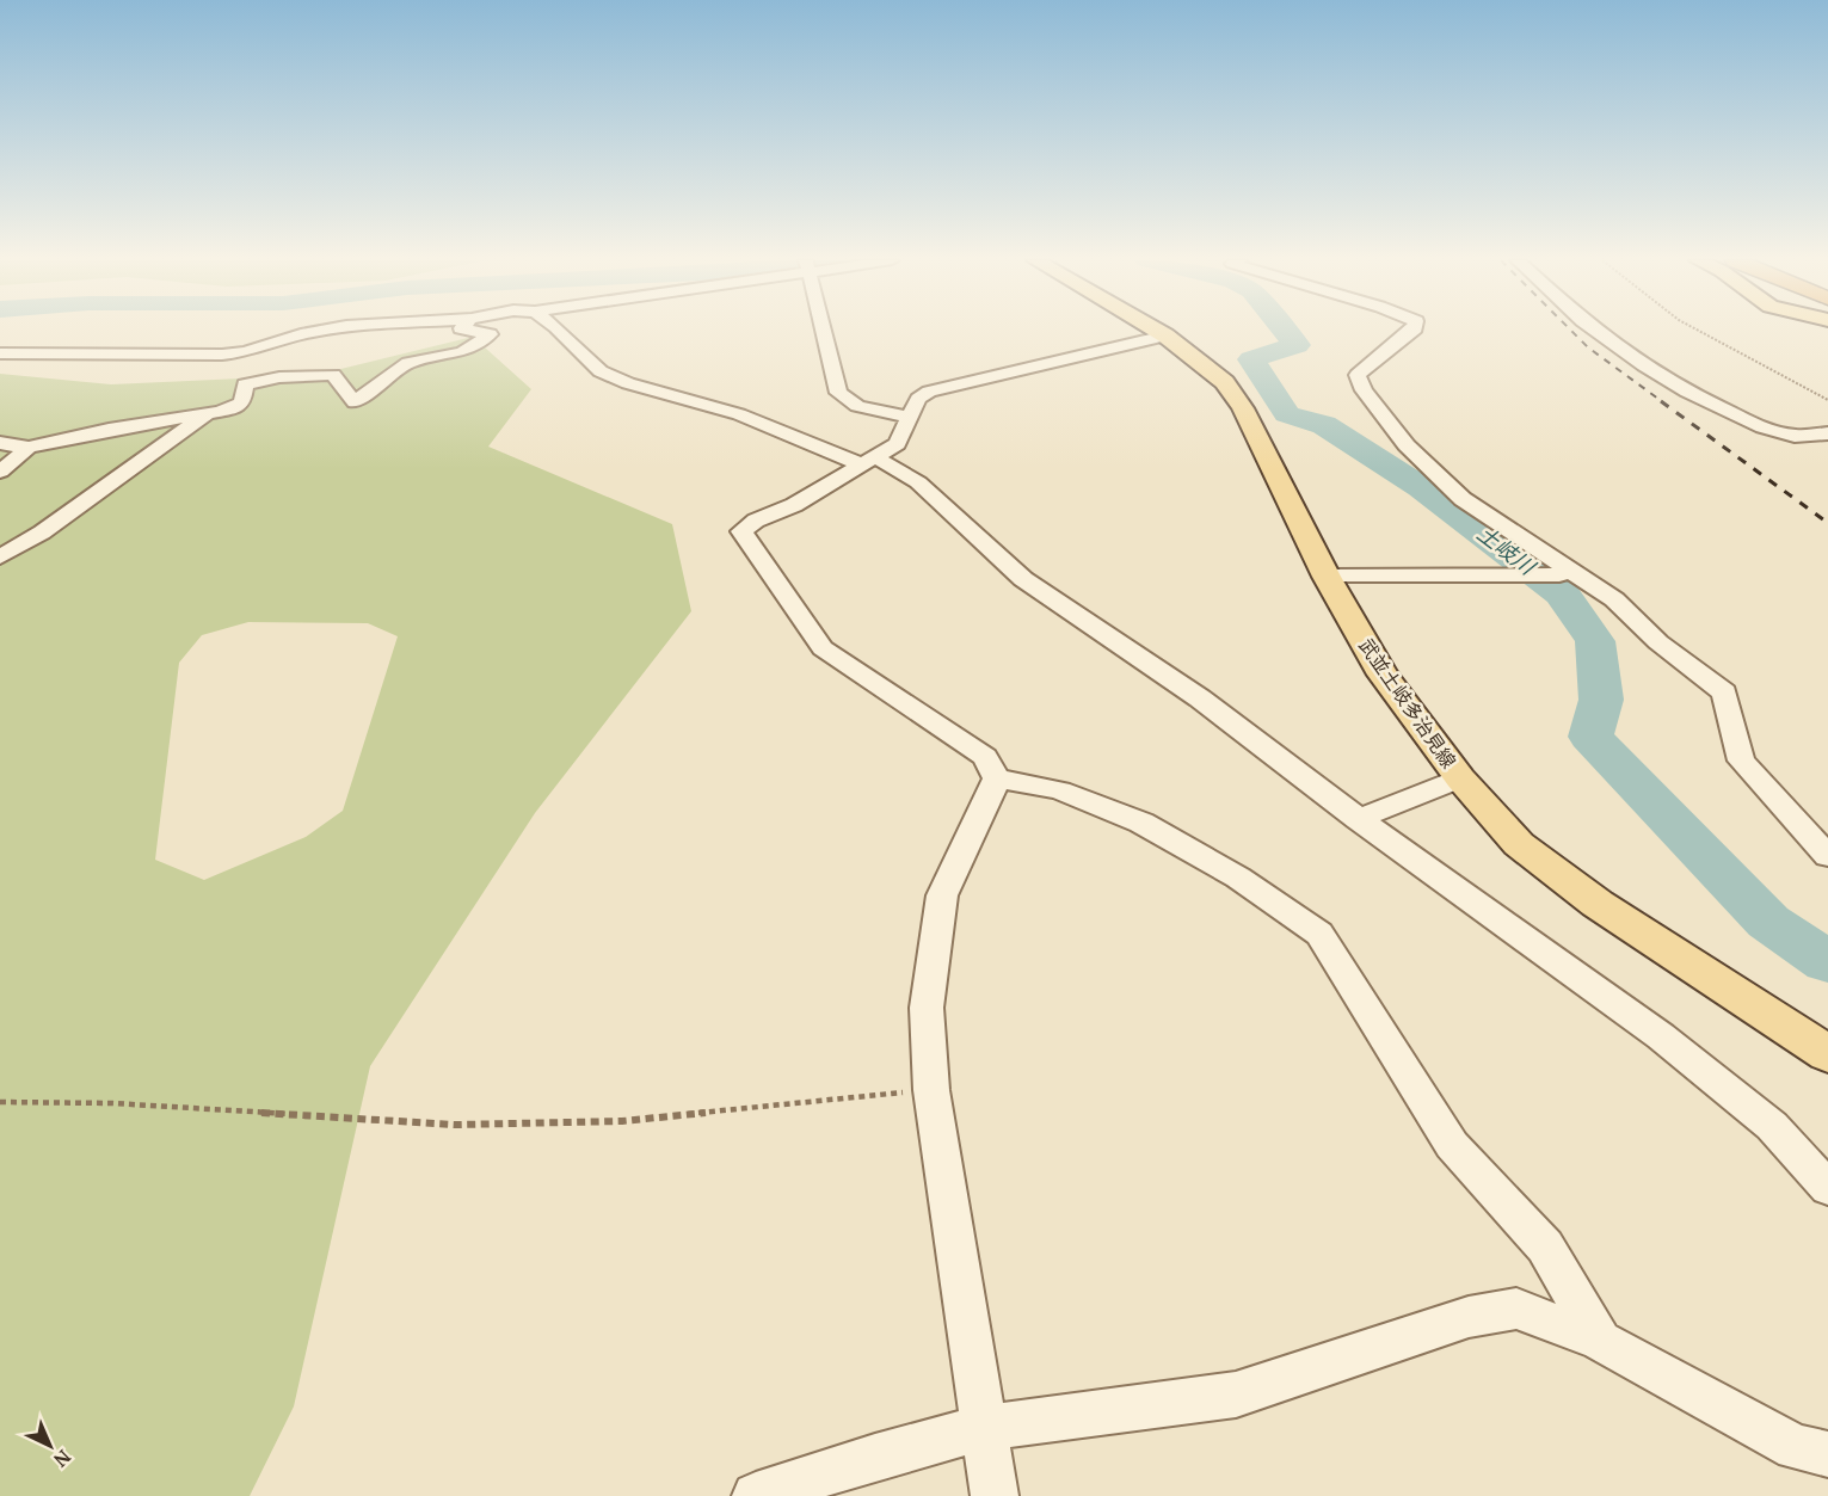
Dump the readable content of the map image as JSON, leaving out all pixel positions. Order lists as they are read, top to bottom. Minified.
{"streets":{"main road":["武並土岐多治見線"]},"water":["土岐川"],"north":"bottom right"}
